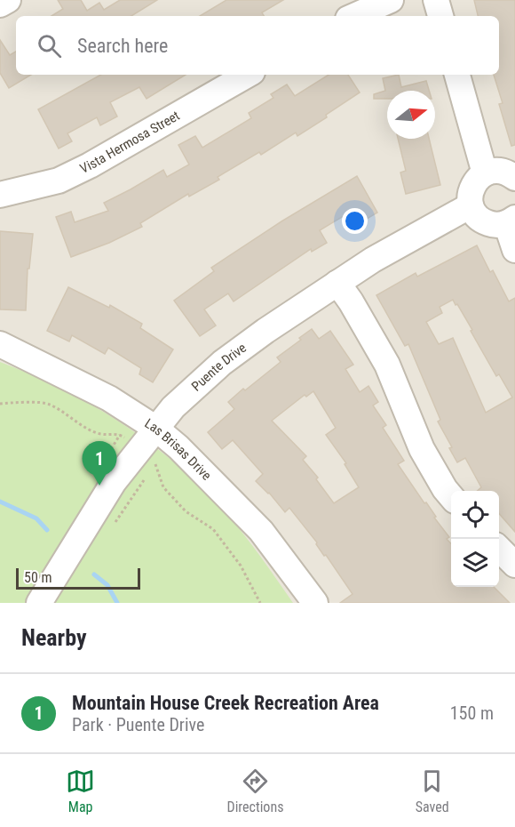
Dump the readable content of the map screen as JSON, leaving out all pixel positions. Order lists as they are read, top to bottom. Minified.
{"streets":{"street":["Vista Hermosa Street","Puente Drive","Las Brisas Drive"]},"crossings":[["Puente Drive","Las Brisas Drive"]],"scale_bar":"50 m","north":"right","page":{"search":"Search here","pins":"1","scale":"50 m","heading":"Nearby","list":[{"mark":"1","name":"Mountain House Creek Recreation Area","note":"Park · Puente Drive","value":"150 m"}],"nav":["Map","Directions","Saved"]}}
